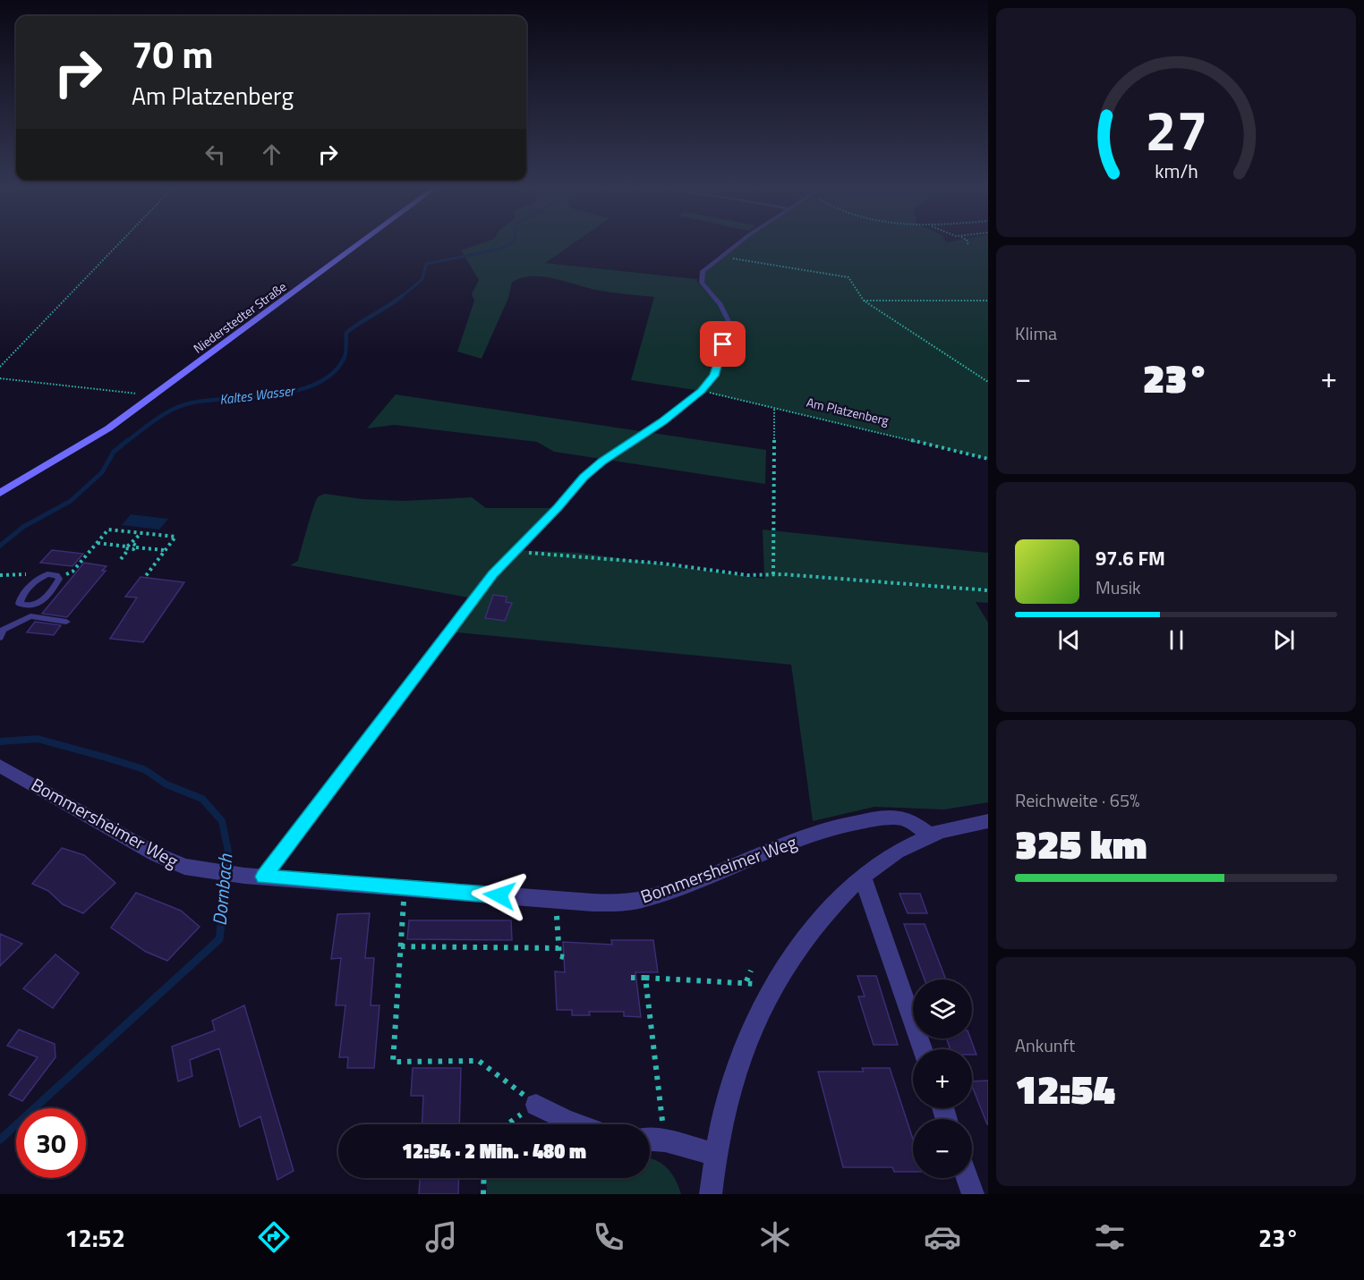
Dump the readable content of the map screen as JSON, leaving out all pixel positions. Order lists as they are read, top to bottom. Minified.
{"streets":{"main road":["Niederstedter Straße"],"street":["Bommersheimer Weg"],"path":["Am Platzenberg"]},"water":["Kaltes Wasser","Dornbach"],"page":{"turn":["70 m","Am Platzenberg"],"tile":["Klima",["Reichweite · 65%","325 km"],["Ankunft","12:54"]],"heat":["−","23°","+"],"song":["97.6 FM","Musik"],"map_buttons":["+","−"],"limit":"30","trip":"12:54 · 2 Min. · 480 m","tabs":["12:52","23°"],"gauge":["27","km/h"]}}
